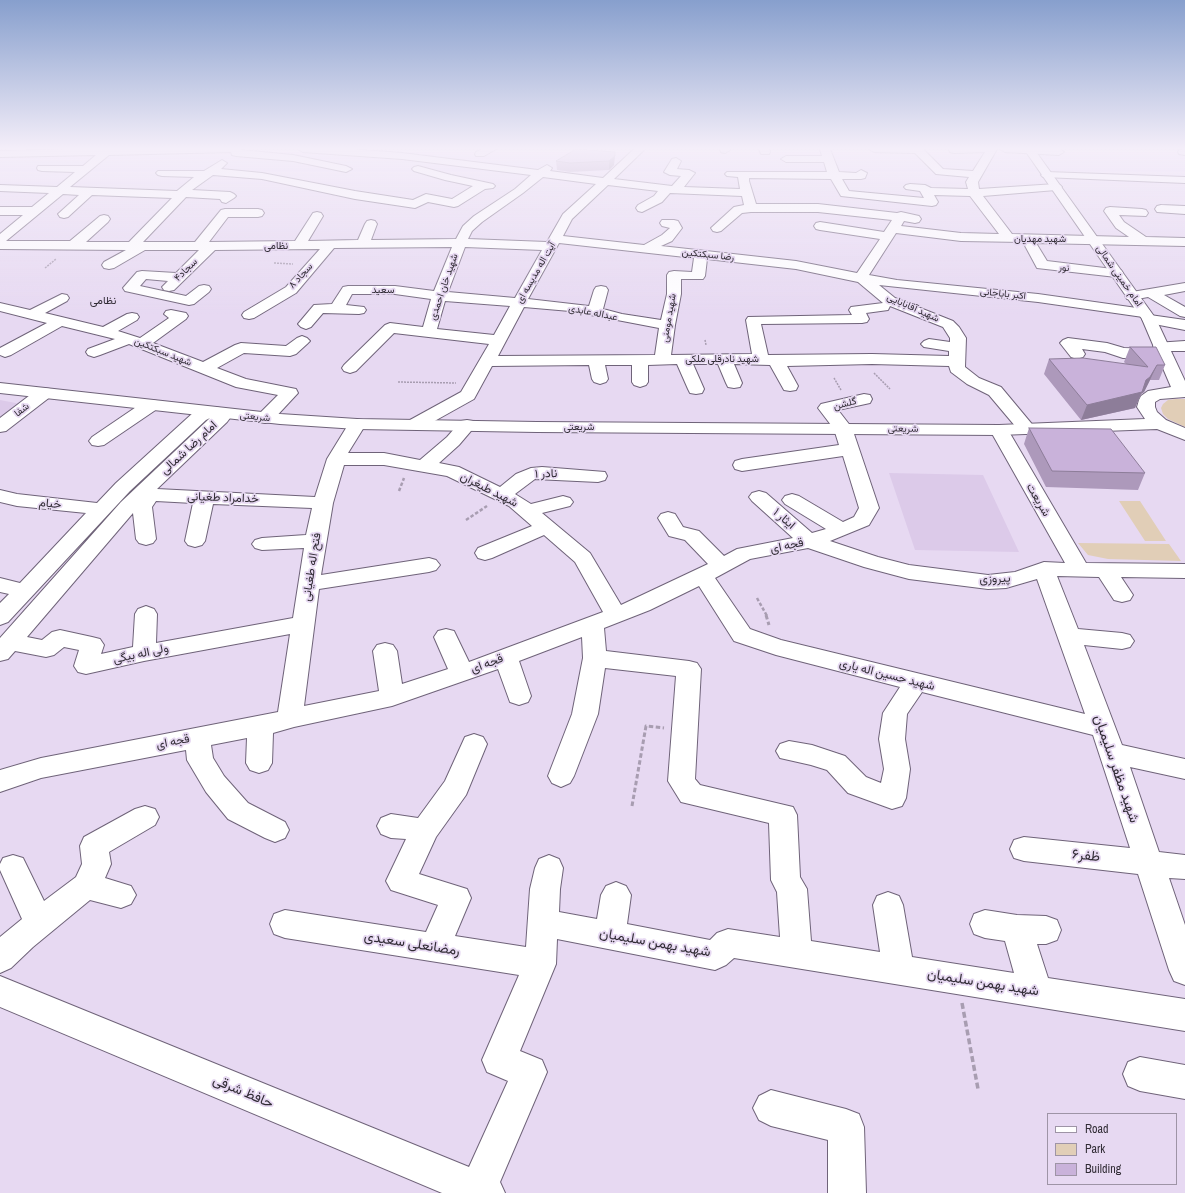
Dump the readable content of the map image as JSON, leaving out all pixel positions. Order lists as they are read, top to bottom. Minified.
{"streets":{"street":["شهید مهدیان","نظامی","رضا سبکتکین","نور","سجاد۴","آیت اله مدیسه ای","سجاد ۸","امام خمینی شمالی","شهید خان احمدی","سعید","اکبر باباجانی","شهید آقابابایی","عبداله عابدی","شهید مومنی","شهید سبکتکین","شهید نادرقلی ملکی","گلشن","شفا","شریعتی","امام رضا شمالی","نادر ۱","شهید طیغران","خدامراد طغیانی","شریعت","خیام","ایثار ۱","قجه ای","فتح اله طغیانی","پیروزی","ولی اله بیگی","شهید حسین اله یاری","شهید مظفر سلیمیان","ظفر۶","شهید بهمن سلیمیان","رمضانعلی سعیدی","حافظ شرقی"]},"crossings":[["شهید مهدیان","نور"],["شهید مهدیان","امام خمینی شمالی"],["نظامی","رضا سبکتکین"],["نظامی","سجاد۴"],["نظامی","آیت اله مدیسه ای"],["نظامی","سجاد ۸"],["نظامی","شهید خان احمدی"],["رضا سبکتکین","آیت اله مدیسه ای"],["رضا سبکتکین","اکبر باباجانی"],["رضا سبکتکین","شهید آقابابایی"],["رضا سبکتکین","شهید مومنی"],["نور","امام خمینی شمالی"],["آیت اله مدیسه ای","شهید خان احمدی"],["آیت اله مدیسه ای","عبداله عابدی"],["آیت اله مدیسه ای","شهید نادرقلی ملکی"],["امام خمینی شمالی","اکبر باباجانی"],["شهید خان احمدی","سعید"],["شهید خان احمدی","عبداله عابدی"],["سعید","عبداله عابدی"],["اکبر باباجانی","شهید آقابابایی"],["شهید آقابابایی","شهید نادرقلی ملکی"],["شهید آقابابایی","شریعتی"],["عبداله عابدی","شهید مومنی"],["شهید مومنی","شهید نادرقلی ملکی"],["شهید سبکتکین","شریعتی"],["گلشن","شریعتی"],["گلشن","قجه ای"],["شفا","شریعتی"],["شریعتی","امام رضا شمالی"],["شریعتی","شریعت"],["شریعتی","قجه ای"],["شریعتی","فتح اله طغیانی"],["امام رضا شمالی","خدامراد طغیانی"],["امام رضا شمالی","خیام"],["امام رضا شمالی","ولی اله بیگی"],["نادر ۱","شهید طیغران"],["شهید طیغران","قجه ای"],["شهید طیغران","فتح اله طغیانی"],["خدامراد طغیانی","فتح اله طغیانی"],["شریعت","پیروزی"],["ایثار ۱","قجه ای"],["ایثار ۱","پیروزی"],["قجه ای","فتح اله طغیانی"],["قجه ای","پیروزی"],["قجه ای","شهید حسین اله یاری"],["فتح اله طغیانی","ولی اله بیگی"],["پیروزی","شهید مظفر سلیمیان"],["شهید حسین اله یاری","شهید مظفر سلیمیان"],["شهید مظفر سلیمیان","ظفر۶"]],"districts":["نظامی"],"legend":["Road","Park","Building"]}
